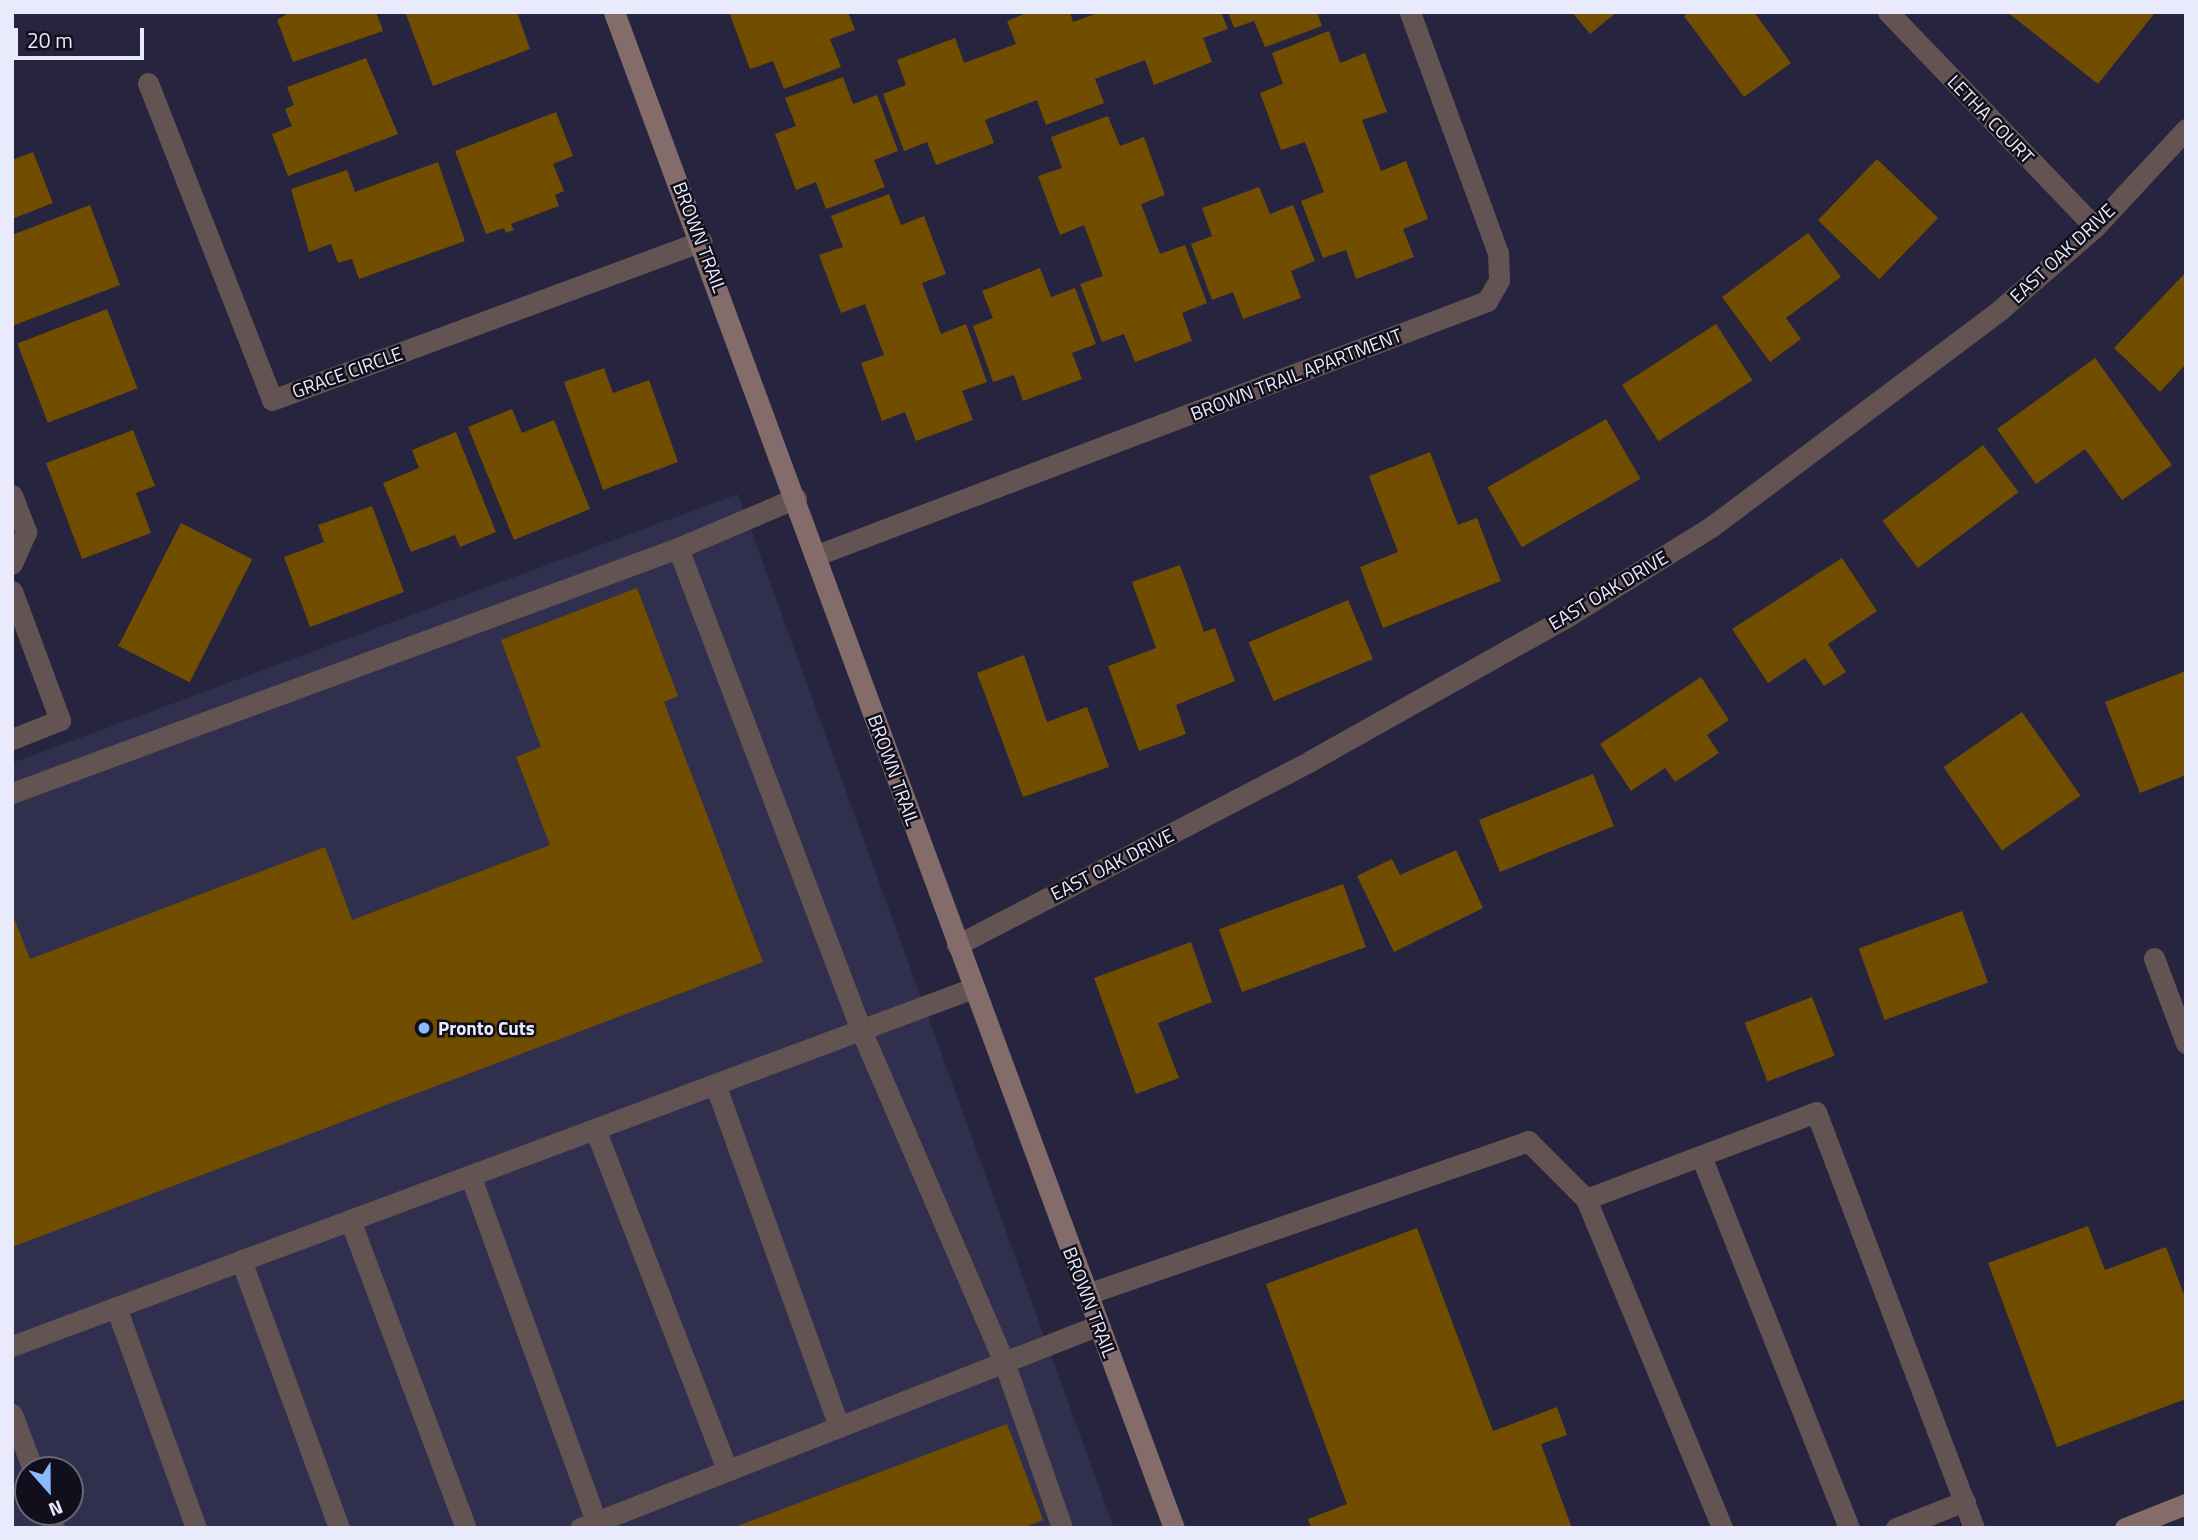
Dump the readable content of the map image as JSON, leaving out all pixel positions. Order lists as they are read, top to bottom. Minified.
{"streets":{"main road":["BROWN TRAIL"],"street":["LETHA COURT","EAST OAK DRIVE","GRACE CIRCLE","BROWN TRAIL APARTMENT"]},"crossings":[["LETHA COURT","EAST OAK DRIVE"],["BROWN TRAIL","EAST OAK DRIVE"],["BROWN TRAIL","GRACE CIRCLE"],["BROWN TRAIL","BROWN TRAIL APARTMENT"]],"places":["Pronto Cuts"],"scale_bar":"20 m","north":"bottom"}
